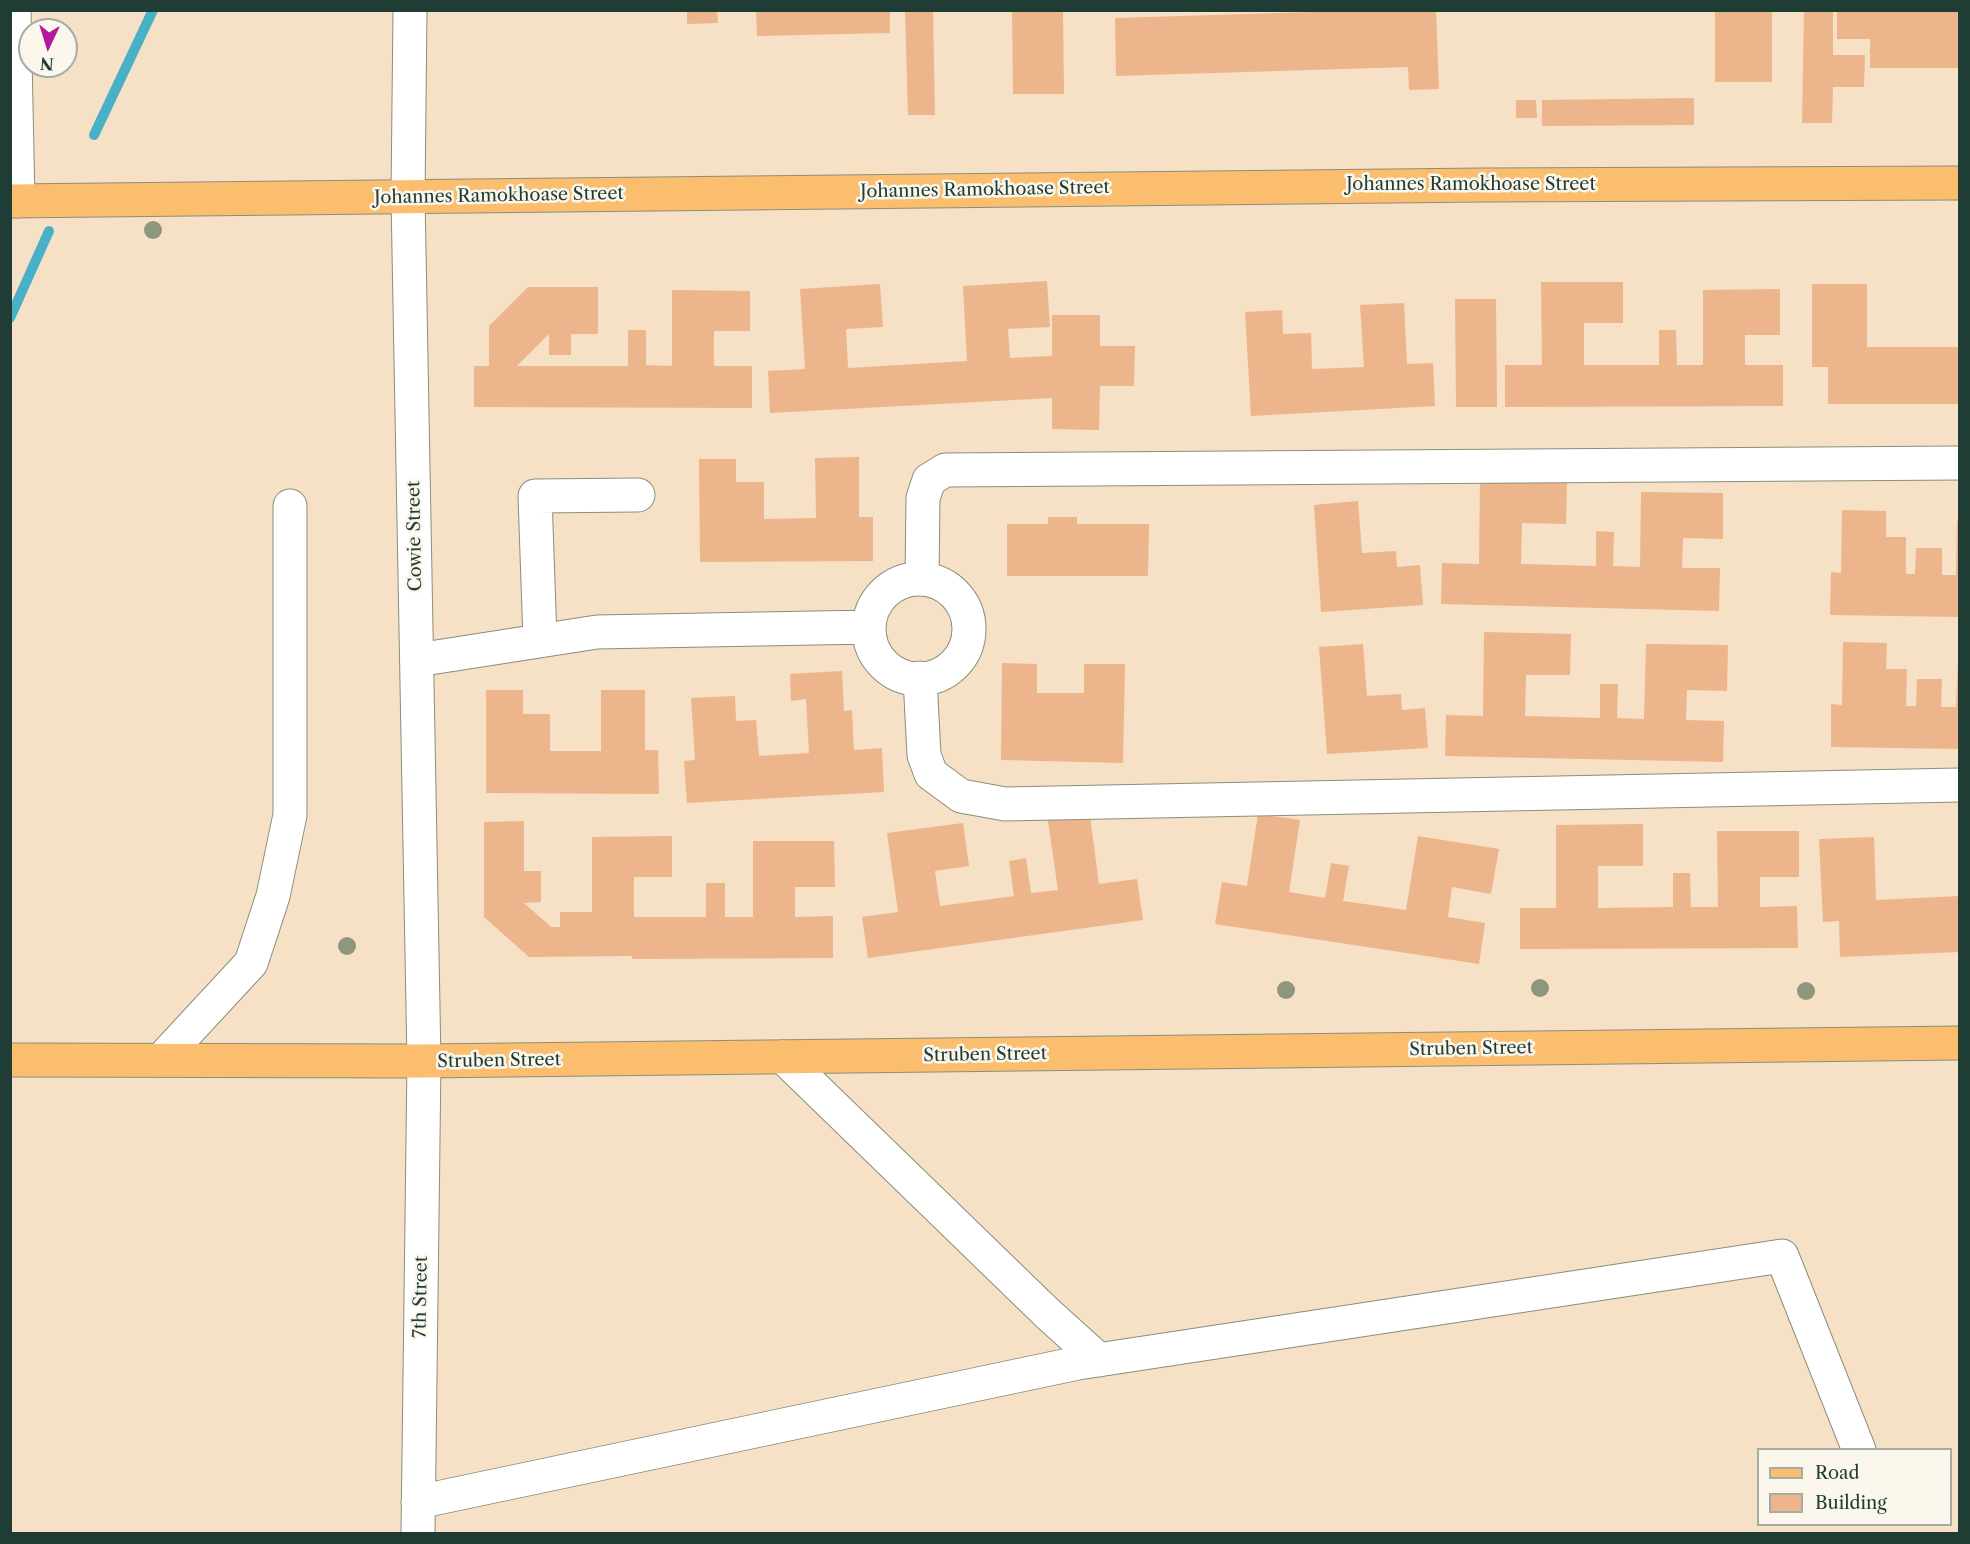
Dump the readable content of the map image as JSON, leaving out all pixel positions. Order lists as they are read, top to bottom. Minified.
{"streets":{"main road":["Johannes Ramokhoase Street","Struben Street"],"street":["Cowie Street","7th Street"]},"crossings":[["Johannes Ramokhoase Street","Cowie Street"],["Cowie Street","Struben Street"],["Cowie Street","7th Street"],["Struben Street","7th Street"]],"legend":["Road","Building"],"north":"bottom"}
